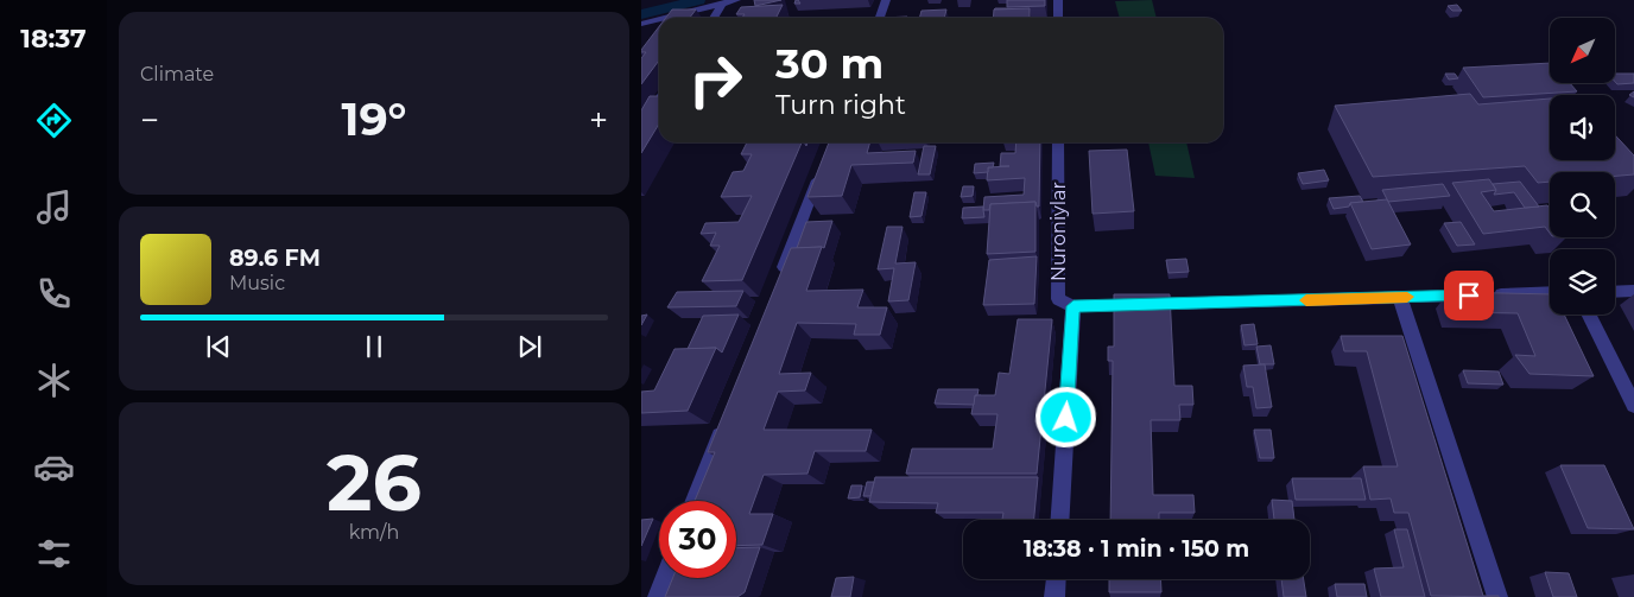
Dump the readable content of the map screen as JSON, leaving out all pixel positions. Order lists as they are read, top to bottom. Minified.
{"streets":{"street":["Nuroniylar"]},"north":"bottom left","page":{"tabs":"18:37","tile":["Climate",["26","km/h"]],"turn":["30 m","Turn right"],"heat":["−","19°","+"],"song":["89.6 FM","Music"],"limit":"30","trip":"18:38 · 1 min · 150 m"}}
